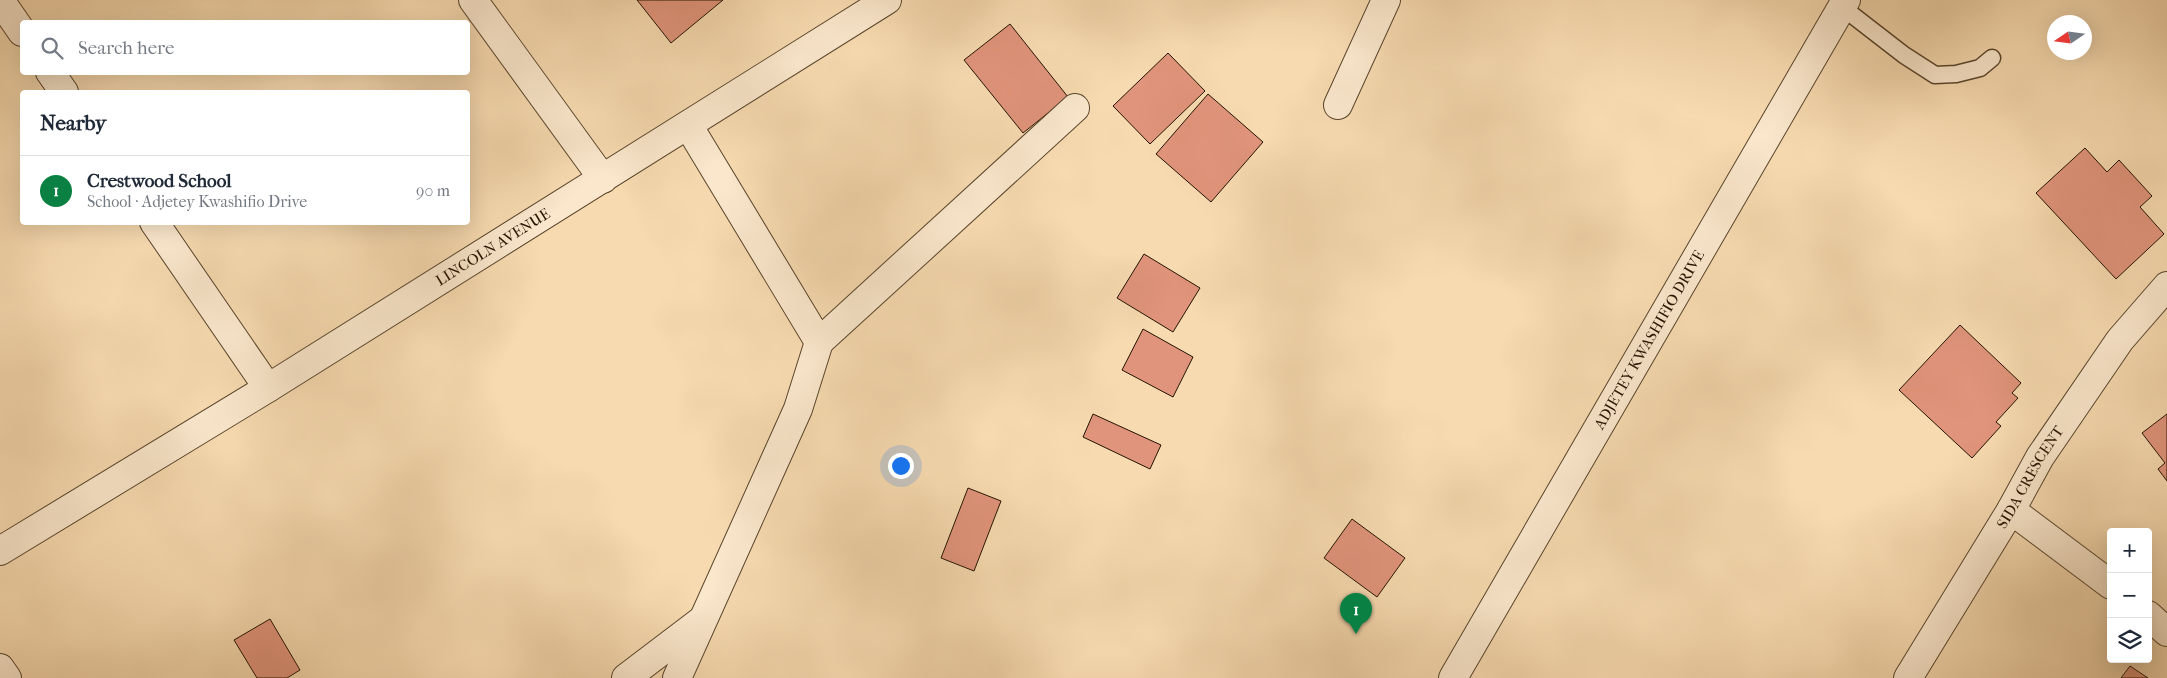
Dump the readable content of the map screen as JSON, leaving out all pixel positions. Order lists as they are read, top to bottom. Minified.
{"streets":{"street":["LINCOLN AVENUE","ADJETEY KWASHIFIO DRIVE","SIDA CRESCENT"]},"north":"left","page":{"search":"Search here","heading":"Nearby","list":[{"mark":"1","name":"Crestwood School","note":"School · Adjetey Kwashifio Drive","value":"90 m"}],"map_buttons":["+","−"],"pins":"1"}}
